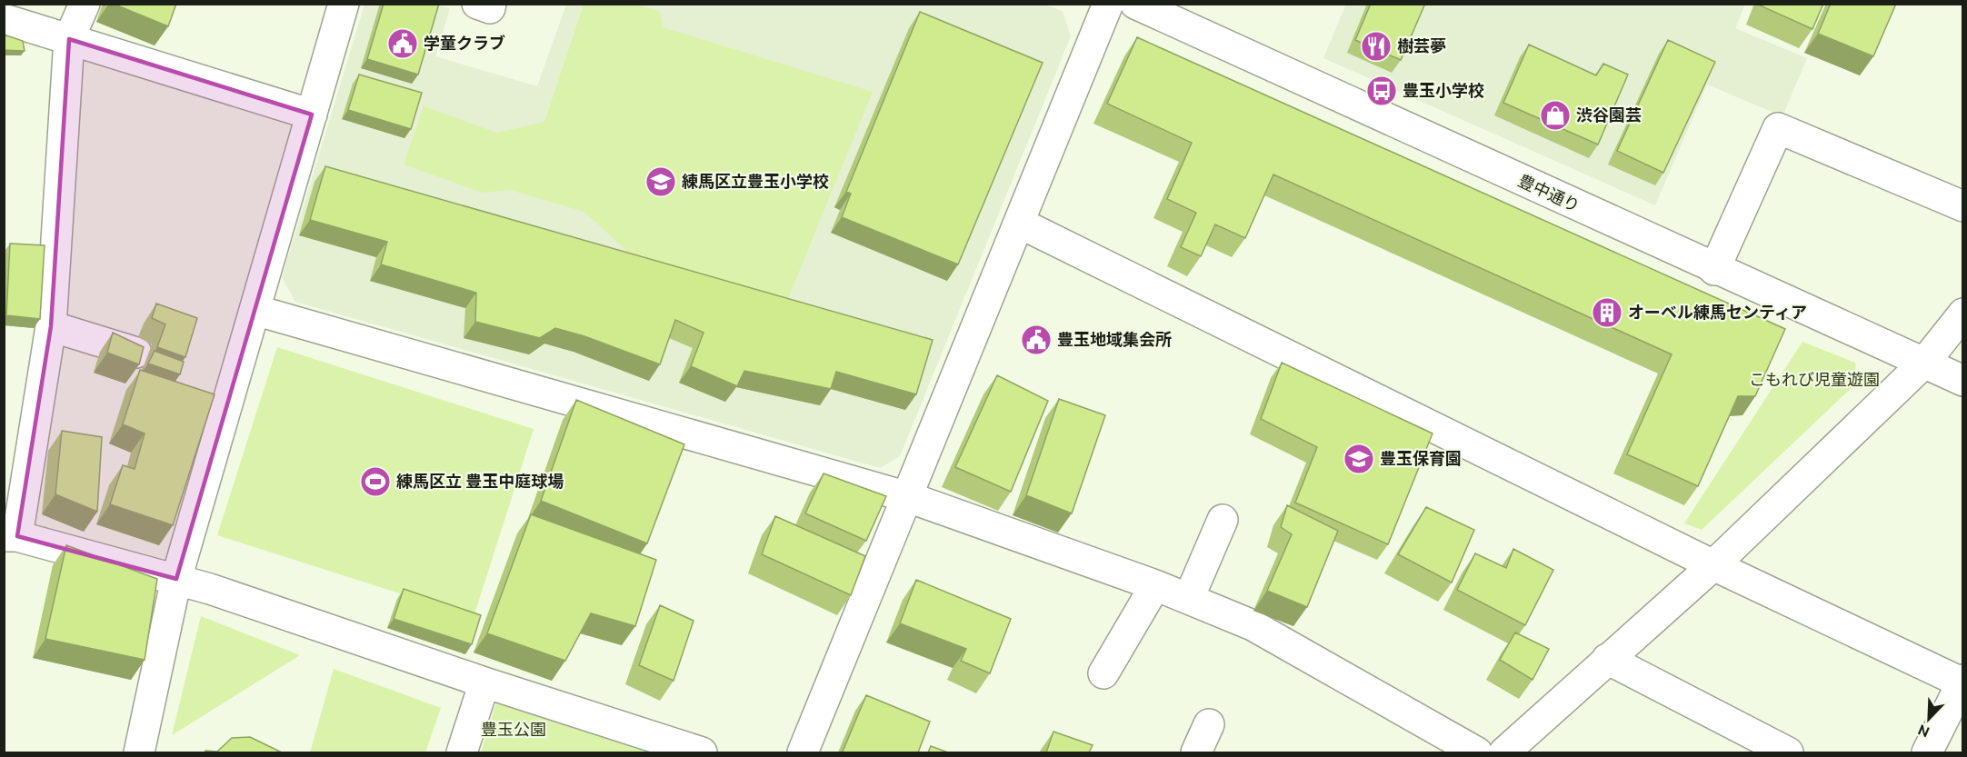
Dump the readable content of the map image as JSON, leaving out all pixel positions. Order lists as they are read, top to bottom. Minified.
{"streets":{"street":["豊中通り"]},"parks":["こもれび児童遊園","豊玉公園"],"places":{"public building":["学童クラブ","豊玉地域集会所"],"restaurant":["樹芸夢"],"bus stop":["豊玉小学校"],"shop":["渋谷園芸"],"school or university":["練馬区立豊玉小学校","豊玉保育園"],"building":["オーベル練馬センティア"],"sports":["練馬区立 豊玉中庭球場"]},"north":"bottom left"}
